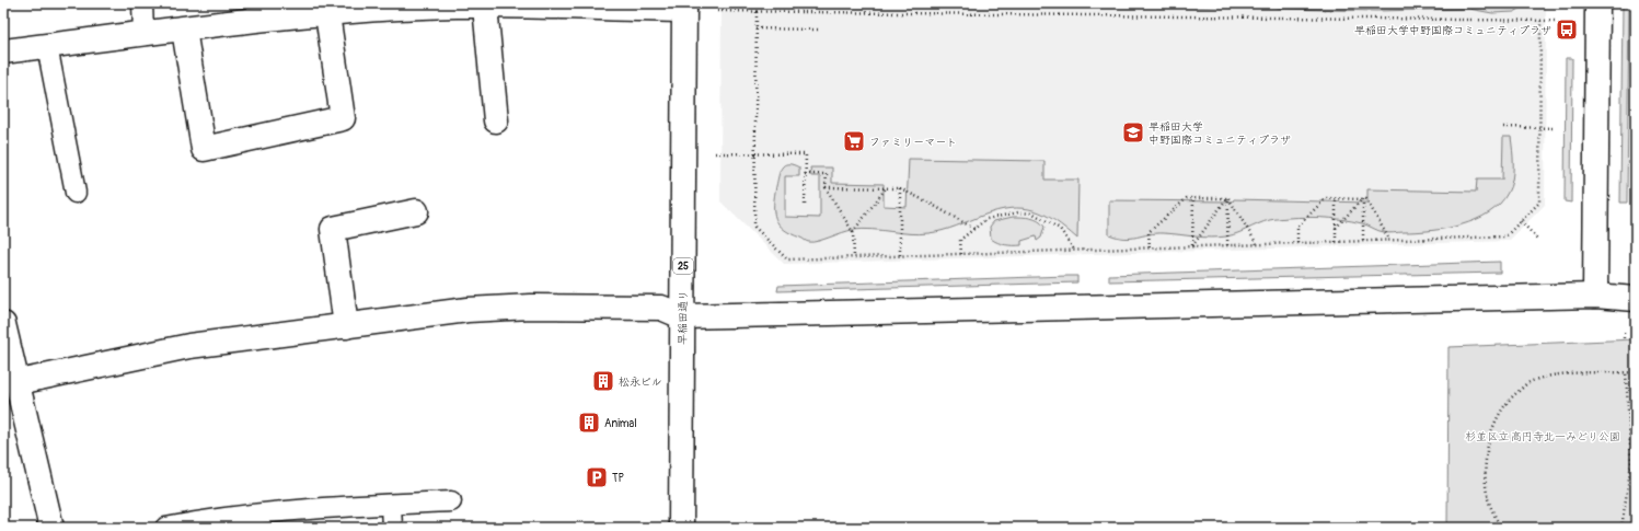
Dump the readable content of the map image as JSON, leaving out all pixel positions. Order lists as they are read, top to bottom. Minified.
{"streets":{"street":["25","早稲田通り"]},"parks":["杉並区立 高円寺北一みどり公園"],"places":{"bus stop":["早稲田大学中野国際コミュニティプラザ"],"school or university":["早稲田大学 中野国際コミュニティプラザ"],"supermarket":["ファミリーマート"],"building":["松永ビル","Animal"],"parking":["TP"]}}
